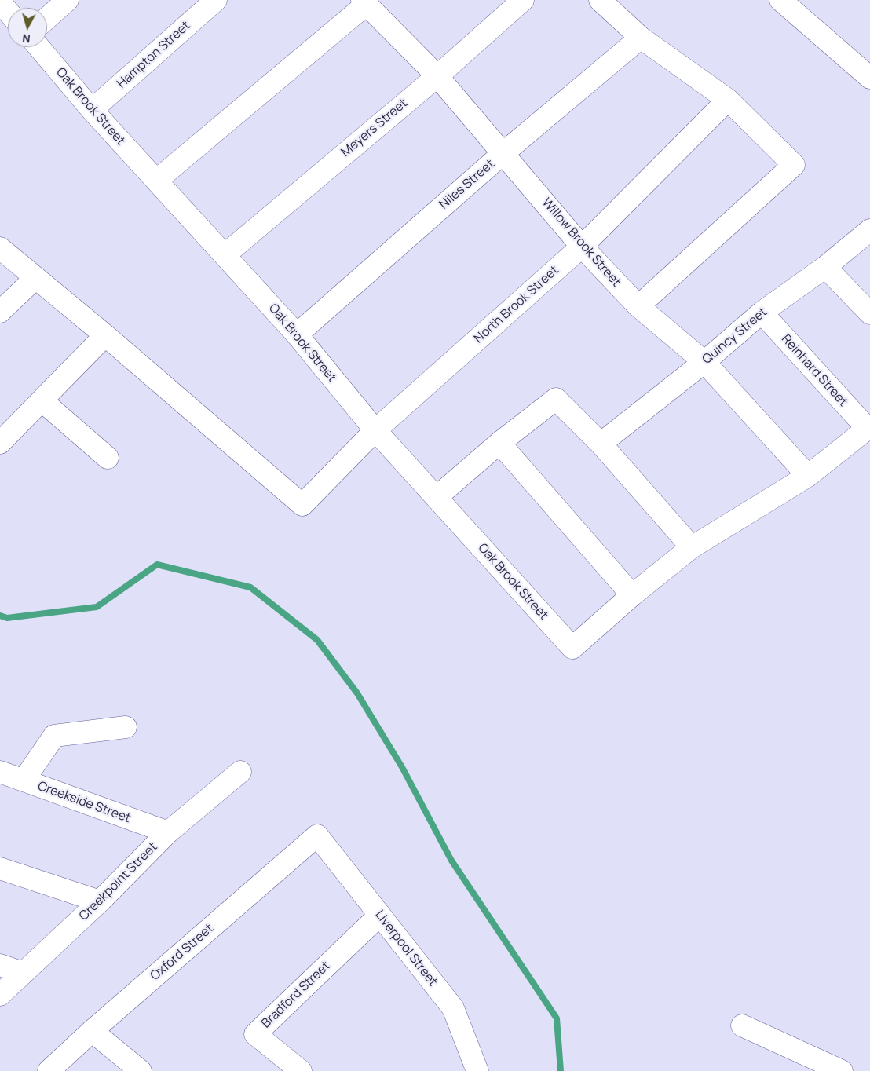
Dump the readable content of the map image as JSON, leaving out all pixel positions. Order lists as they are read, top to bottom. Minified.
{"streets":{"street":["Hampton Street","Oak Brook Street","Meyers Street","Niles Street","Willow Brook Street","North Brook Street","Quincy Street","Reinhard Street","Creekside Street","Creekpoint Street","Liverpool Street","Oxford Street","Bradford Street"]},"crossings":[["Hampton Street","Oak Brook Street"],["Oak Brook Street","Meyers Street"],["Oak Brook Street","Niles Street"],["Oak Brook Street","North Brook Street"],["Meyers Street","Willow Brook Street"],["Niles Street","Willow Brook Street"],["Willow Brook Street","North Brook Street"],["Willow Brook Street","Quincy Street"],["Quincy Street","Reinhard Street"],["Creekside Street","Creekpoint Street"],["Liverpool Street","Oxford Street"],["Liverpool Street","Bradford Street"]],"north":"bottom"}
